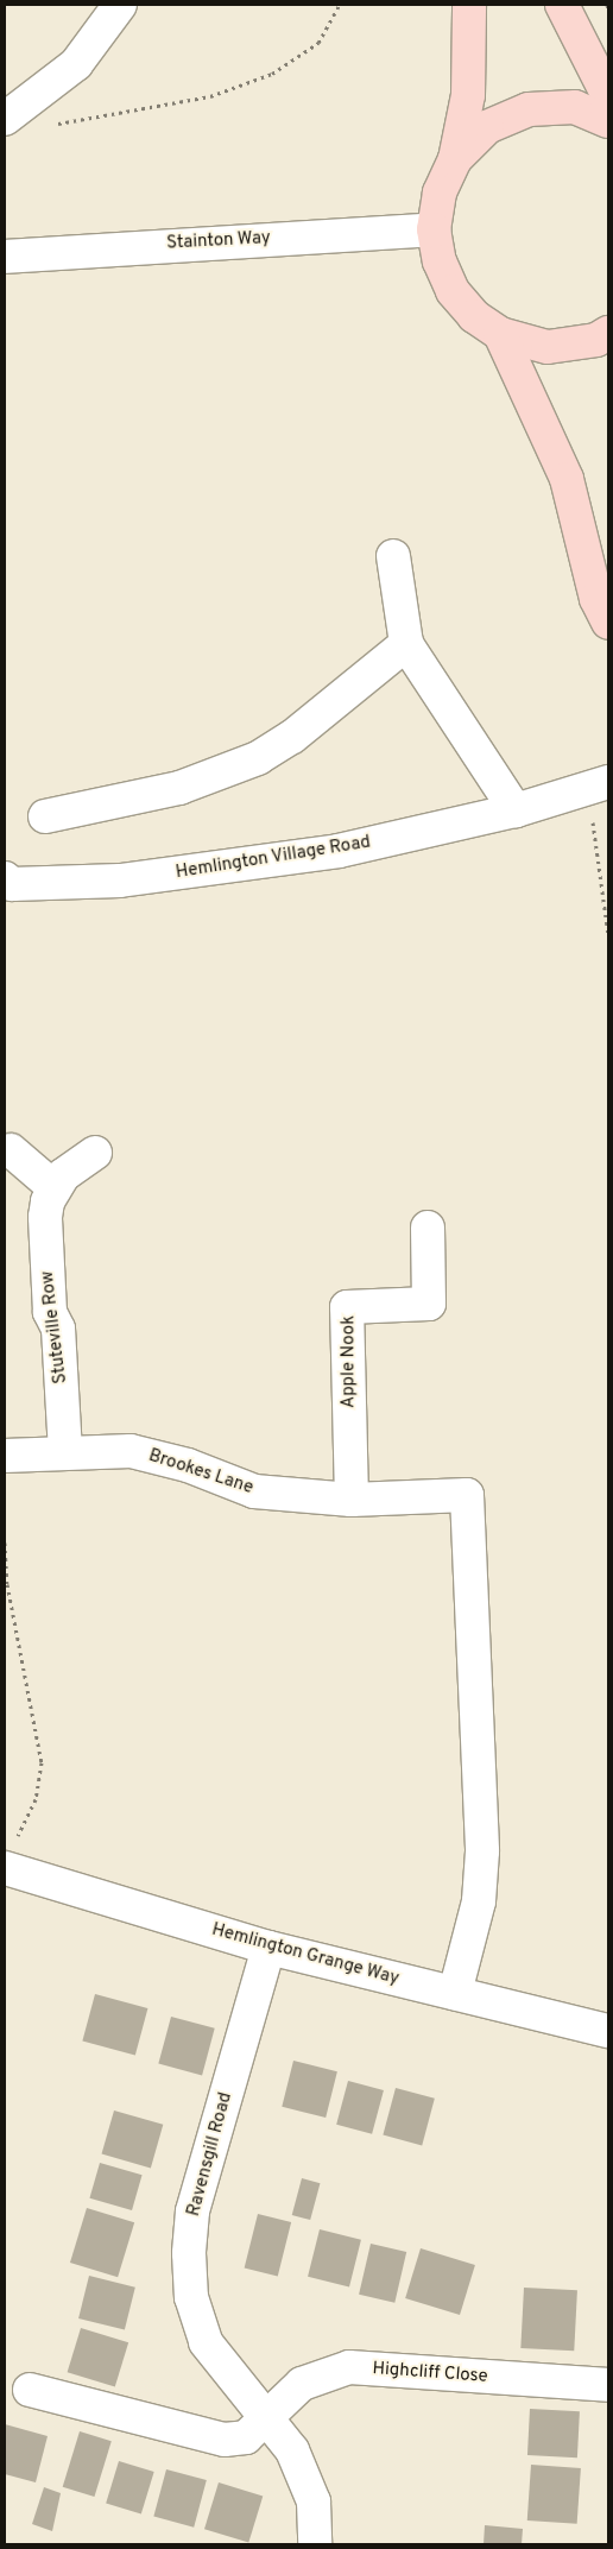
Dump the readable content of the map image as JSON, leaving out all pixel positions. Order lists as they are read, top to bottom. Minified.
{"streets":{"street":["Stainton Way","Hemlington Village Road","Stuteville Row","Apple Nook","Brookes Lane","Hemlington Grange Way","Ravensgill Road","Highcliff Close"]},"crossings":[["Stuteville Row","Brookes Lane"],["Apple Nook","Brookes Lane"],["Brookes Lane","Hemlington Grange Way"],["Hemlington Grange Way","Ravensgill Road"],["Ravensgill Road","Highcliff Close"]]}
